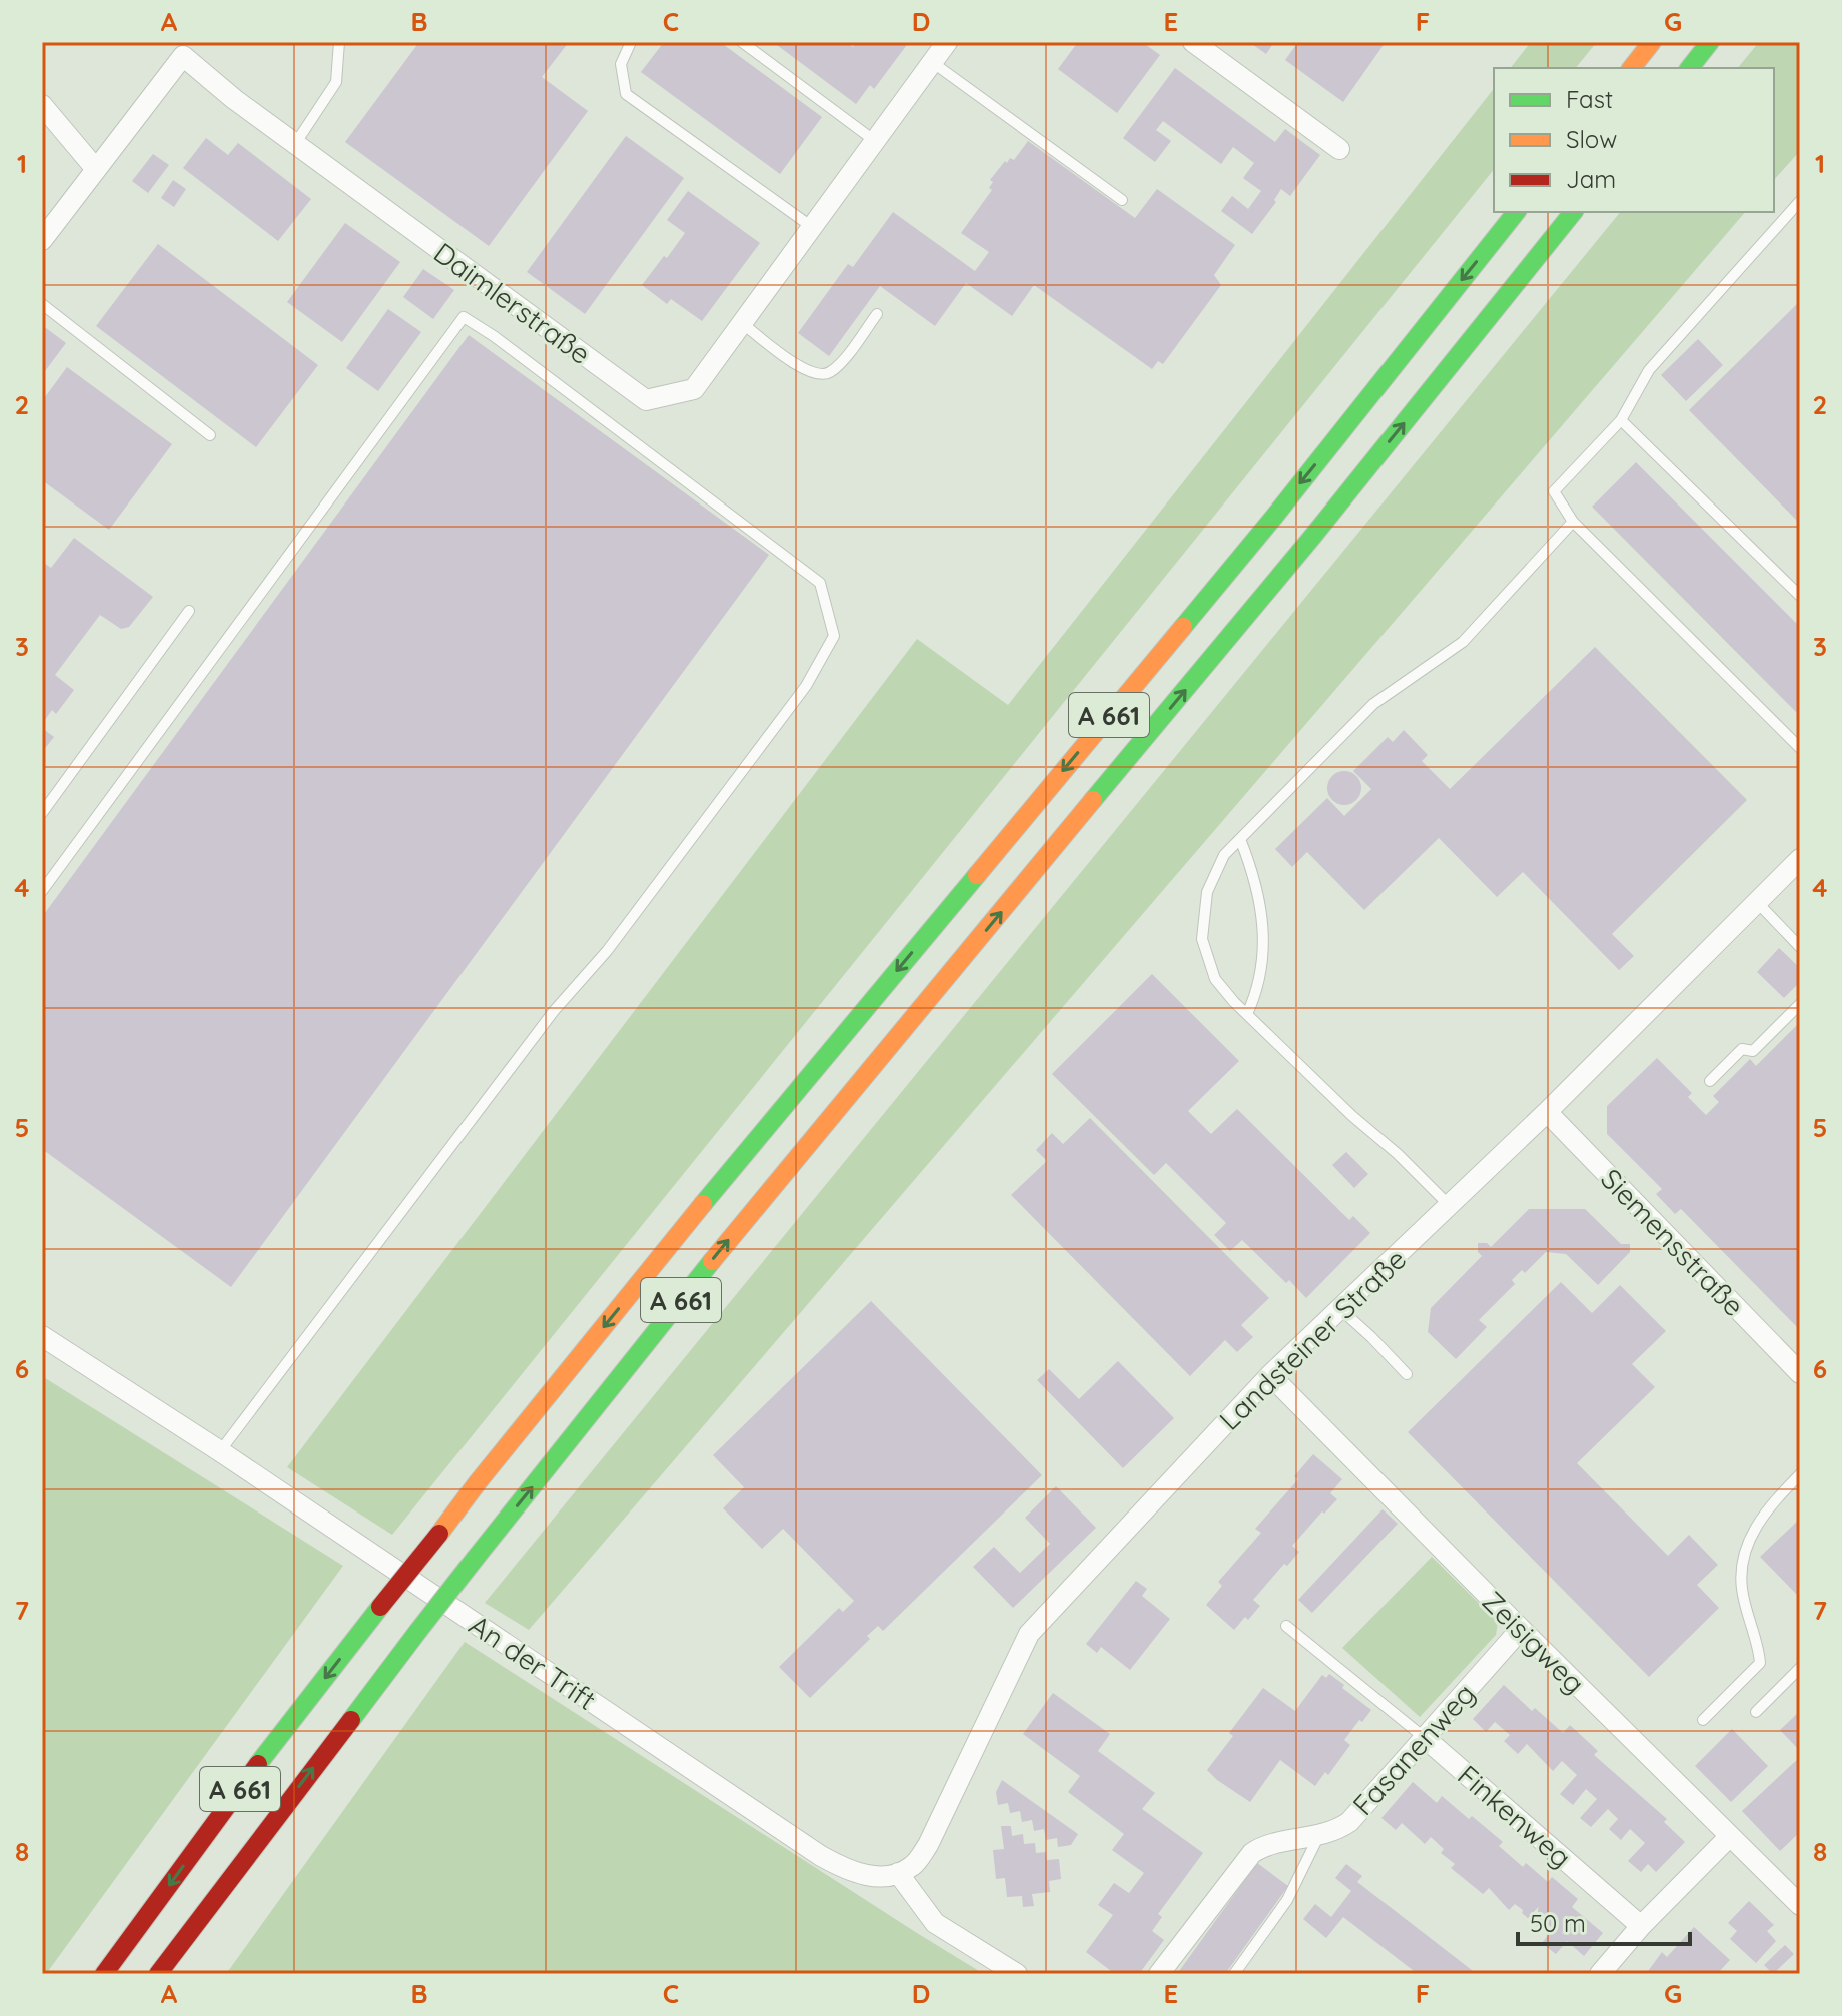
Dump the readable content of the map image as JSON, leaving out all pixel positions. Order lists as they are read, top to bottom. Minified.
{"streets":{"highway":["A 661"],"street":["Daimlerstraße","Siemensstraße","Landsteiner Straße","Zeisigweg","An der Trift","Fasanenweg","Finkenweg"]},"crossings":[["Siemensstraße","Landsteiner Straße"],["Landsteiner Straße","Zeisigweg"],["Landsteiner Straße","An der Trift"],["Zeisigweg","Fasanenweg"],["Fasanenweg","Finkenweg"]],"legend":["Fast","Slow","Jam"],"scale_bar":"50 m","grid":{"columns":["A","B","C","D","E","F","G"],"rows":["1","2","3","4","5","6","7","8"]}}
